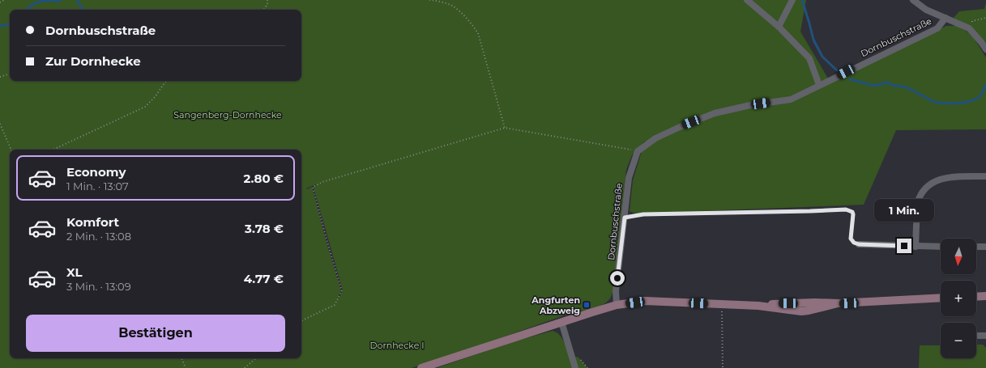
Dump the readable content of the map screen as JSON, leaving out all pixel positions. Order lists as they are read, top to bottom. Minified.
{"streets":{"street":["Dornbuschstraße"]},"parks":["Sangenberg-Dornhecke","Dornhecke I"],"places":{"transit":["Angfurten Abzweig"]},"north":"bottom","page":{"banner":["Dornbuschstraße","Zur Dornhecke"],"list":[{"name":"Economy","note":"1 Min. · 13:07","value":"2.80 €"},{"name":"Komfort","note":"2 Min. · 13:08","value":"3.78 €"},{"name":"XL","note":"3 Min. · 13:09","value":"4.77 €"}],"bubble":"1 Min.","map_buttons":["+","−"],"buttons":"Bestätigen"}}
